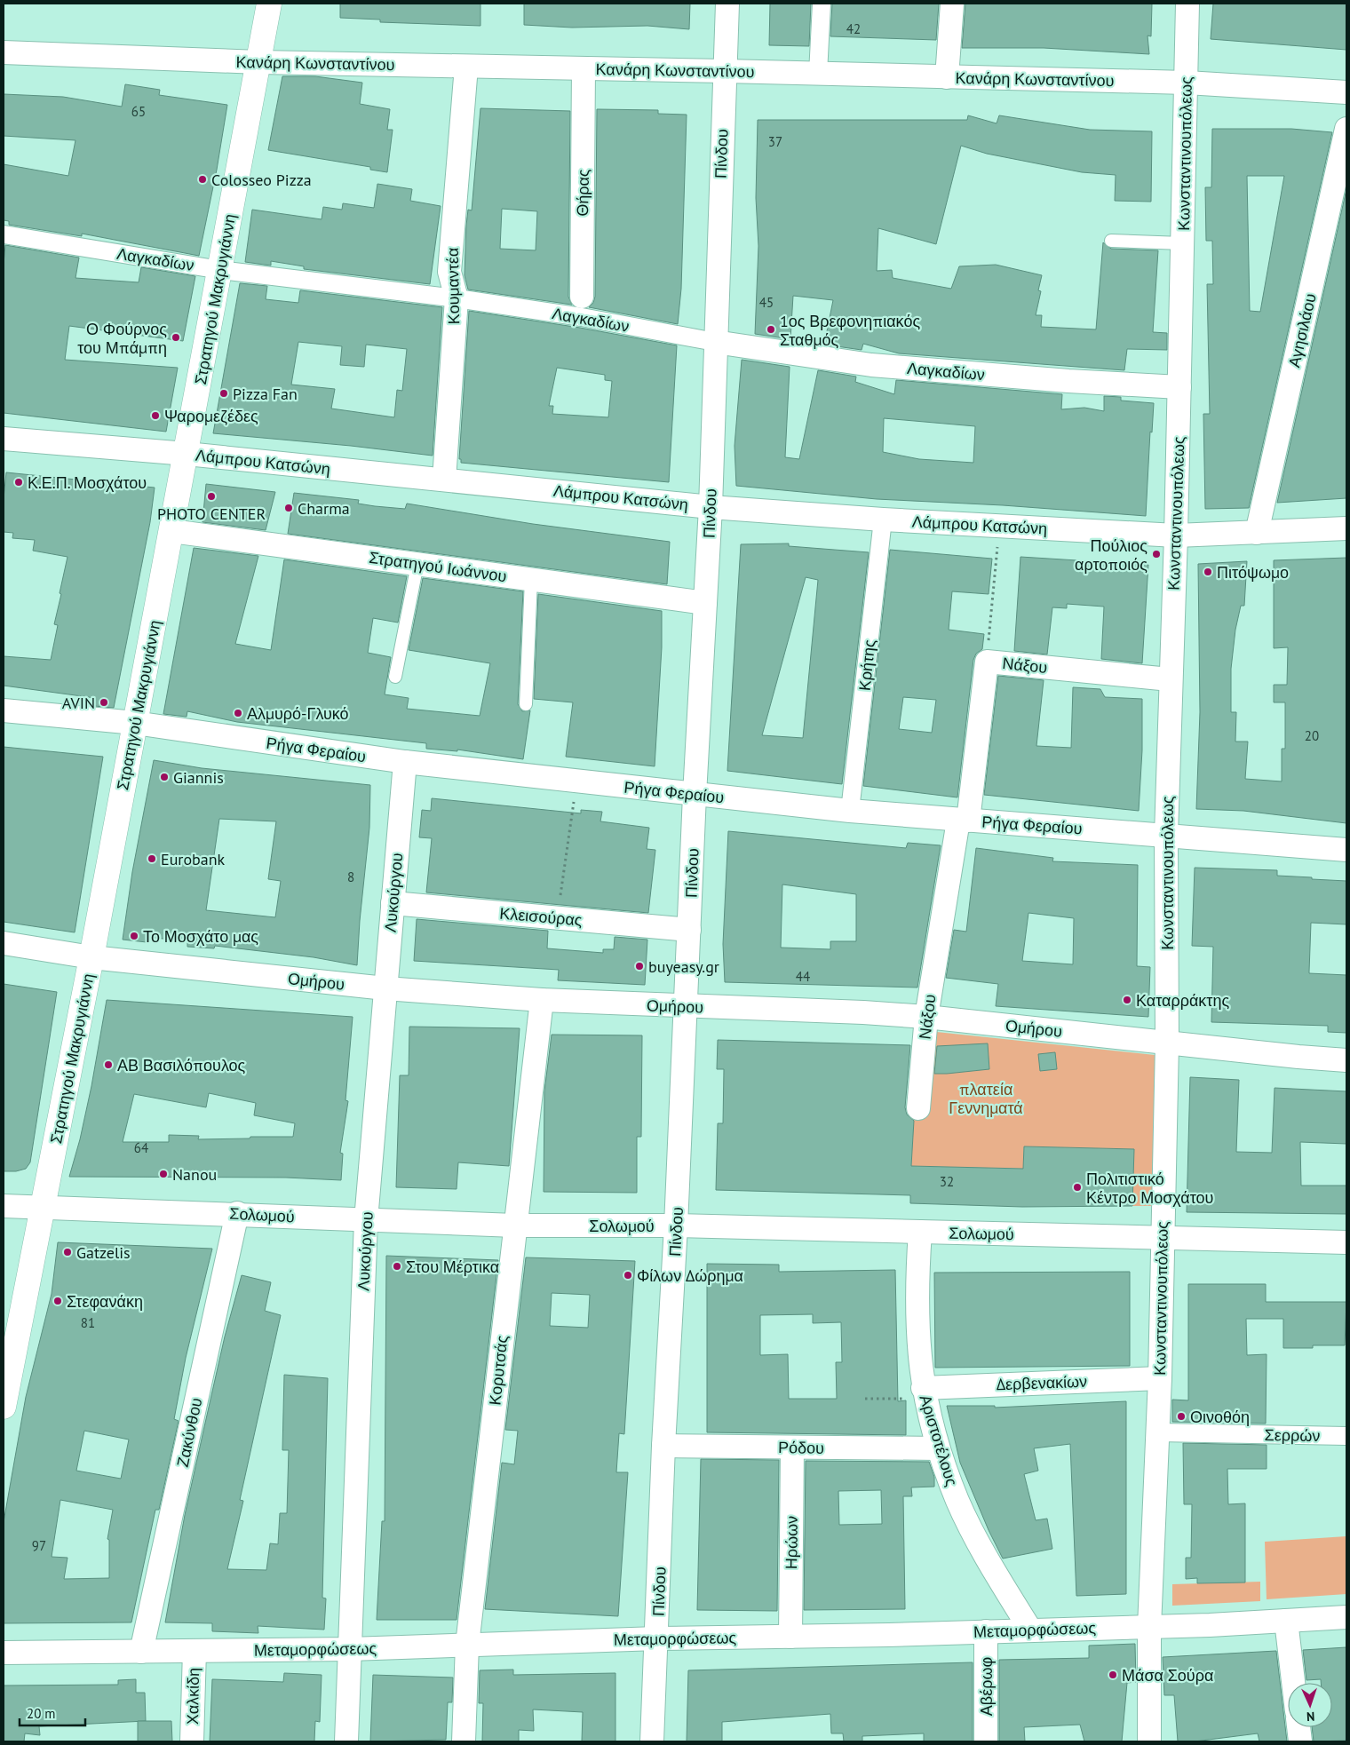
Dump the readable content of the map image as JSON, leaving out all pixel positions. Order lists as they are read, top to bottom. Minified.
{"streets":{"main road":["Στρατηγού Μακρυγιάννη"],"street":["Κανάρη Κωνσταντίνου","Πίνδου","Κωνσταντινουπόλεως","Θήρας","Λαγκαδίων","Κουμαντέα","Αγησιλάου","Λάμπρου Κατσώνη","Στρατηγού Ιωάννου","Κρήτης","Νάξου","Ρήγα Φεραίου","Λυκούργου","Κλεισούρας","Ομήρου","Σολωμού","Κορυτσάς","Δερβενακίων","Ζακύνθου","Σερρών","Αριστοτέλους","Ρόδου","Ηρώων","Μεταμορφώσεως","Αβέρωφ","Χαλκίδη"]},"crossings":[["Κανάρη Κωνσταντίνου","Πίνδου"],["Κανάρη Κωνσταντίνου","Κωνσταντινουπόλεως"],["Κανάρη Κωνσταντίνου","Θήρας"],["Κανάρη Κωνσταντίνου","Κουμαντέα"],["Κανάρη Κωνσταντίνου","Στρατηγού Μακρυγιάννη"],["Πίνδου","Λαγκαδίων"],["Πίνδου","Λάμπρου Κατσώνη"],["Πίνδου","Στρατηγού Ιωάννου"],["Πίνδου","Ρήγα Φεραίου"],["Πίνδου","Κλεισούρας"],["Πίνδου","Ομήρου"],["Πίνδου","Σολωμού"],["Πίνδου","Ρόδου"],["Πίνδου","Μεταμορφώσεως"],["Κωνσταντινουπόλεως","Λαγκαδίων"],["Κωνσταντινουπόλεως","Λάμπρου Κατσώνη"],["Κωνσταντινουπόλεως","Νάξου"],["Κωνσταντινουπόλεως","Ρήγα Φεραίου"],["Κωνσταντινουπόλεως","Ομήρου"],["Κωνσταντινουπόλεως","Σολωμού"],["Κωνσταντινουπόλεως","Δερβενακίων"],["Κωνσταντινουπόλεως","Σερρών"],["Κωνσταντινουπόλεως","Μεταμορφώσεως"],["Θήρας","Λαγκαδίων"],["Λαγκαδίων","Κουμαντέα"],["Λαγκαδίων","Στρατηγού Μακρυγιάννη"],["Κουμαντέα","Λάμπρου Κατσώνη"],["Στρατηγού Μακρυγιάννη","Λάμπρου Κατσώνη"],["Στρατηγού Μακρυγιάννη","Στρατηγού Ιωάννου"],["Στρατηγού Μακρυγιάννη","Ρήγα Φεραίου"],["Στρατηγού Μακρυγιάννη","Ομήρου"],["Στρατηγού Μακρυγιάννη","Σολωμού"],["Αγησιλάου","Λάμπρου Κατσώνη"],["Λάμπρου Κατσώνη","Κρήτης"],["Κρήτης","Ρήγα Φεραίου"],["Νάξου","Ρήγα Φεραίου"],["Νάξου","Ομήρου"],["Ρήγα Φεραίου","Λυκούργου"],["Λυκούργου","Κλεισούρας"],["Λυκούργου","Ομήρου"],["Λυκούργου","Σολωμού"],["Λυκούργου","Μεταμορφώσεως"],["Ομήρου","Κορυτσάς"],["Σολωμού","Κορυτσάς"],["Σολωμού","Ζακύνθου"],["Σολωμού","Αριστοτέλους"],["Κορυτσάς","Μεταμορφώσεως"],["Δερβενακίων","Αριστοτέλους"],["Ζακύνθου","Μεταμορφώσεως"],["Αριστοτέλους","Ρόδου"],["Αριστοτέλους","Μεταμορφώσεως"],["Ρόδου","Ηρώων"],["Ηρώων","Μεταμορφώσεως"],["Μεταμορφώσεως","Αβέρωφ"],["Μεταμορφώσεως","Χαλκίδη"]],"parks":["πλατεία Γεννηματά"],"places":["Colosseo Pizza","1ος Βρεφονηπιακός Σταθμός","Ο Φούρνος του Μπάμπη","Pizza Fan","Ψαρομεζέδες","Κ.Ε.Π. Μοσχάτου","PHOTO CENTER","Charma","Πούλιος αρτοποιός","Πιτόψωμο","AVIN","Αλμυρό-Γλυκό","Giannis","Eurobank","Το Μοσχάτο μας","buyeasy.gr","Καταρράκτης","ΑΒ Βασιλόπουλος","Nanou","Πολιτιστικό Κέντρο Μοσχάτου","Gatzelis","Στου Μέρτικα","Φίλων Δώρημα","Στεφανάκη","Οινοθόη","Μάσα Σούρα"],"house_numbers":["42","65","37","45","20","8","44","64","32","81","97"],"scale_bar":"20 m","north":"bottom"}
